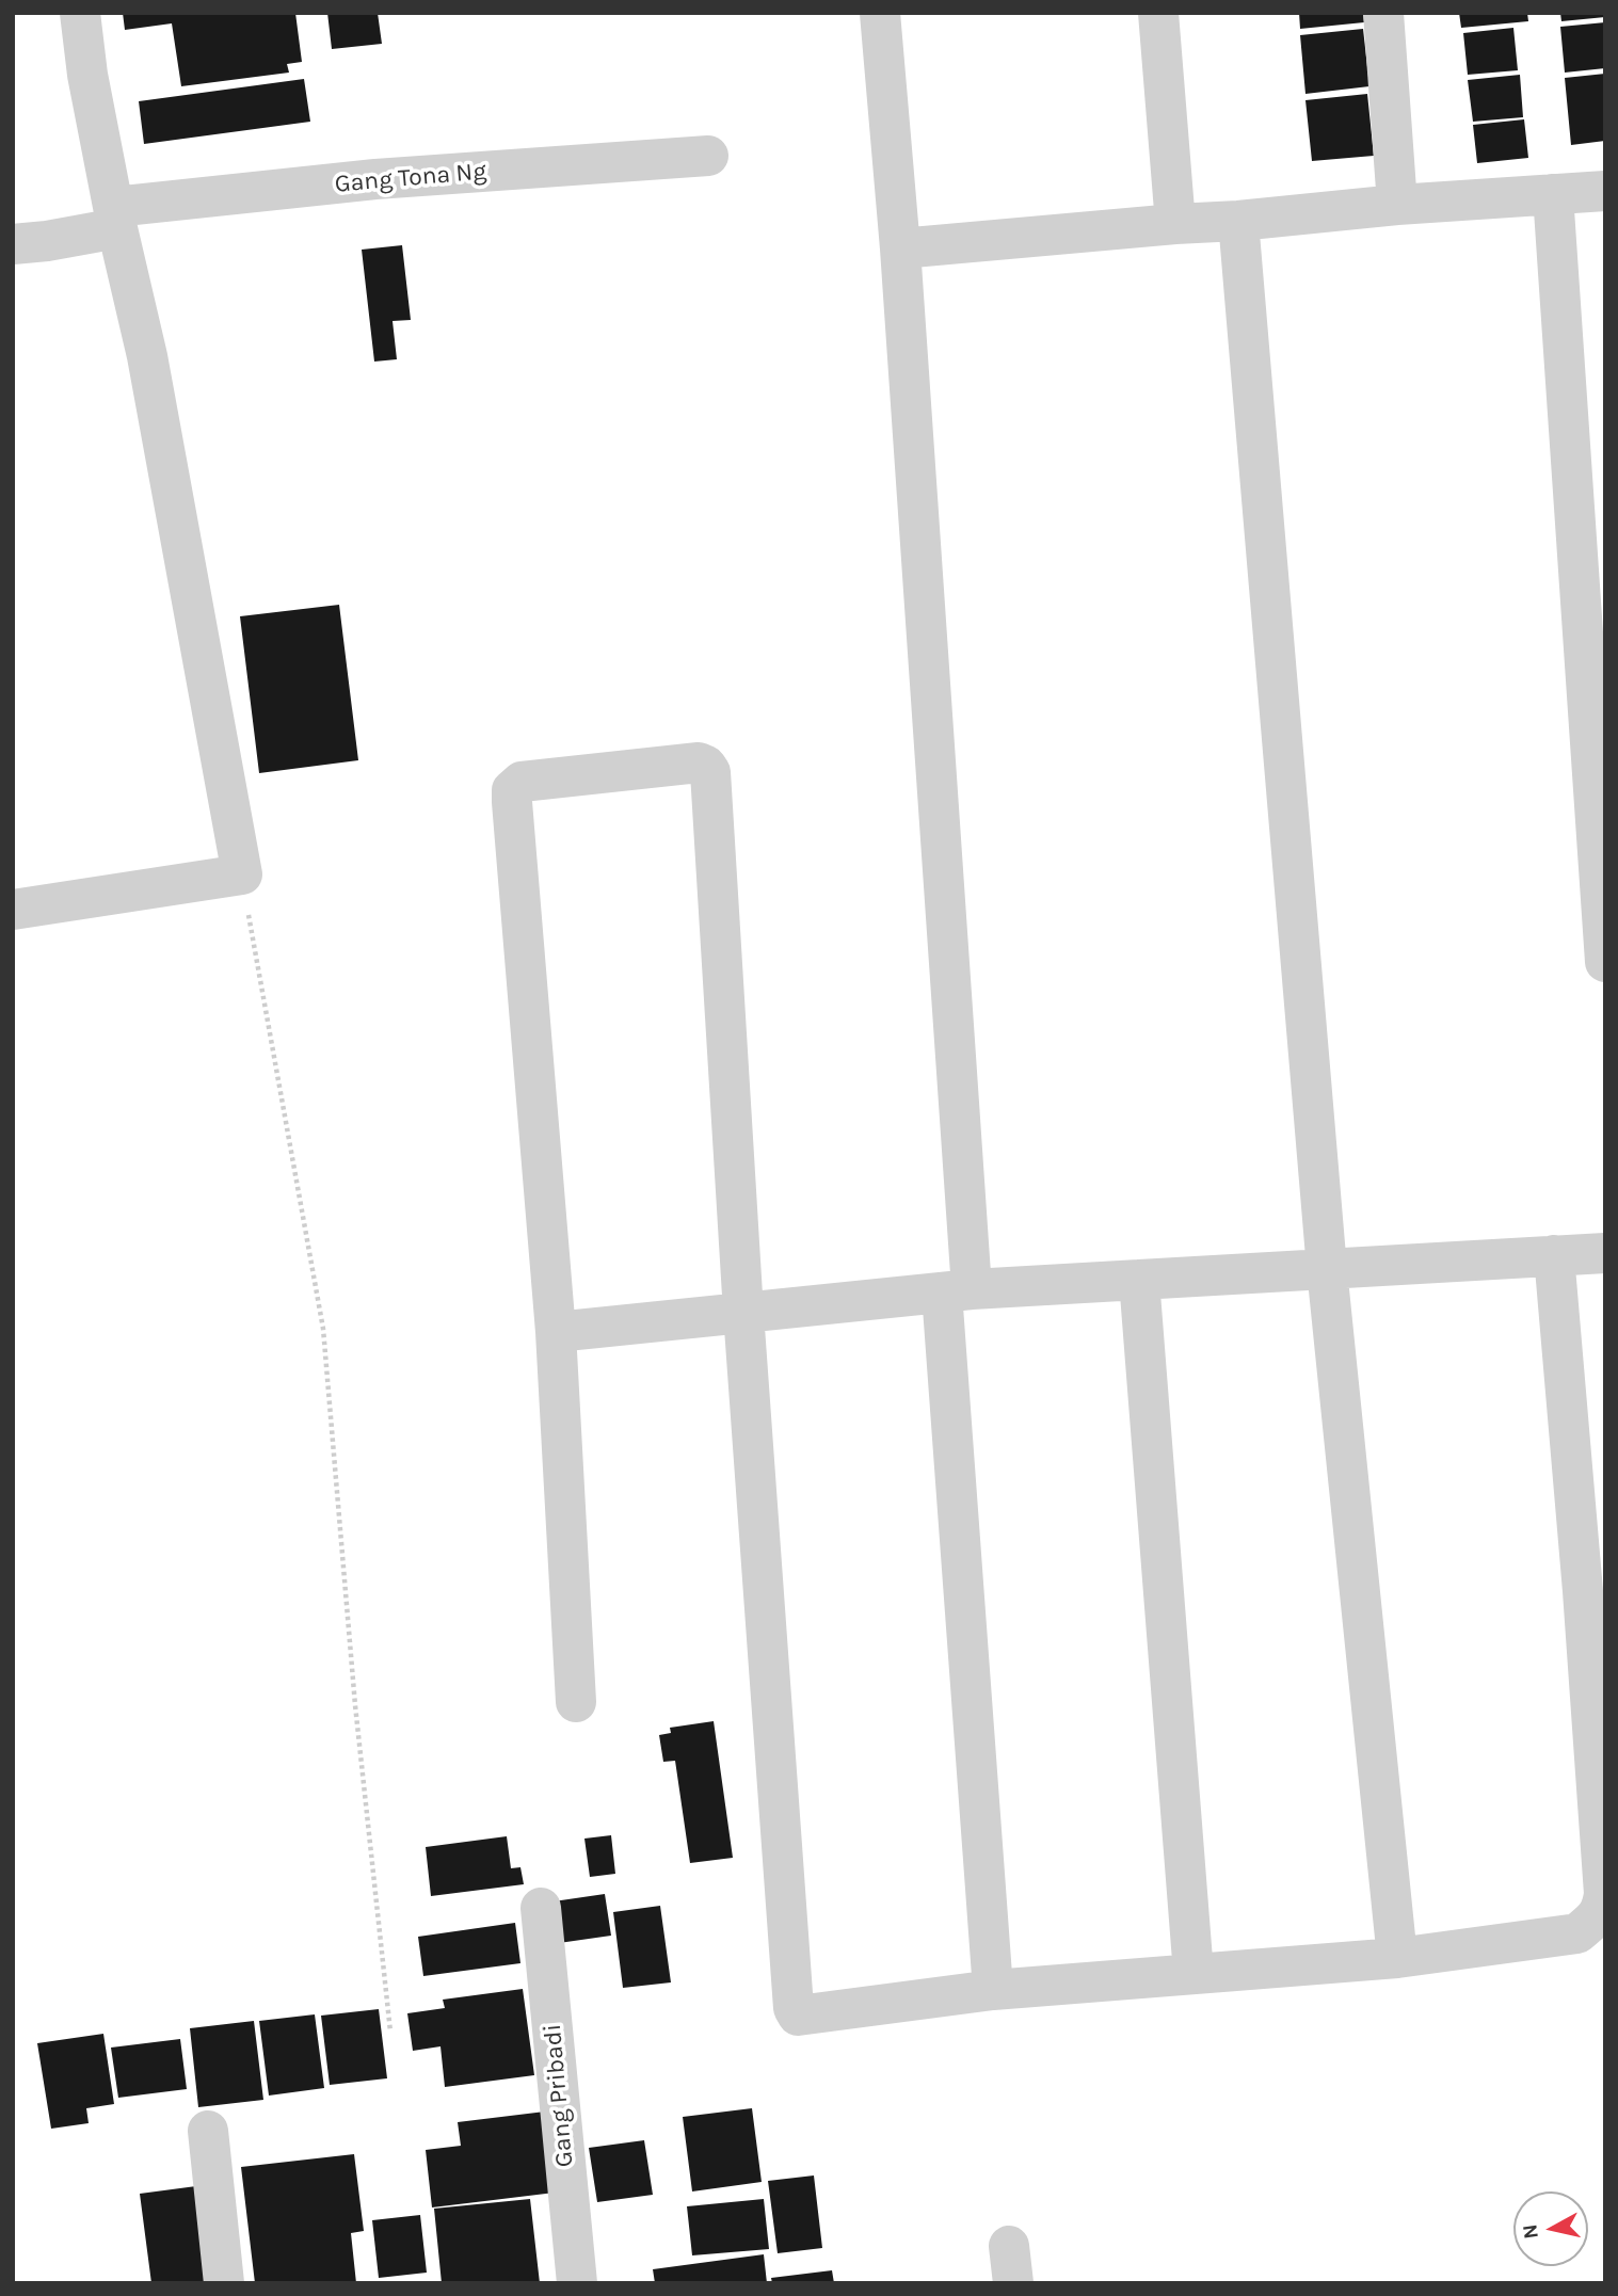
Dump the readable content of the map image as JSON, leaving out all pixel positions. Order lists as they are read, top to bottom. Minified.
{"streets":{"street":["Gang Tona Ng","Gang Pribadi"]},"north":"left"}
